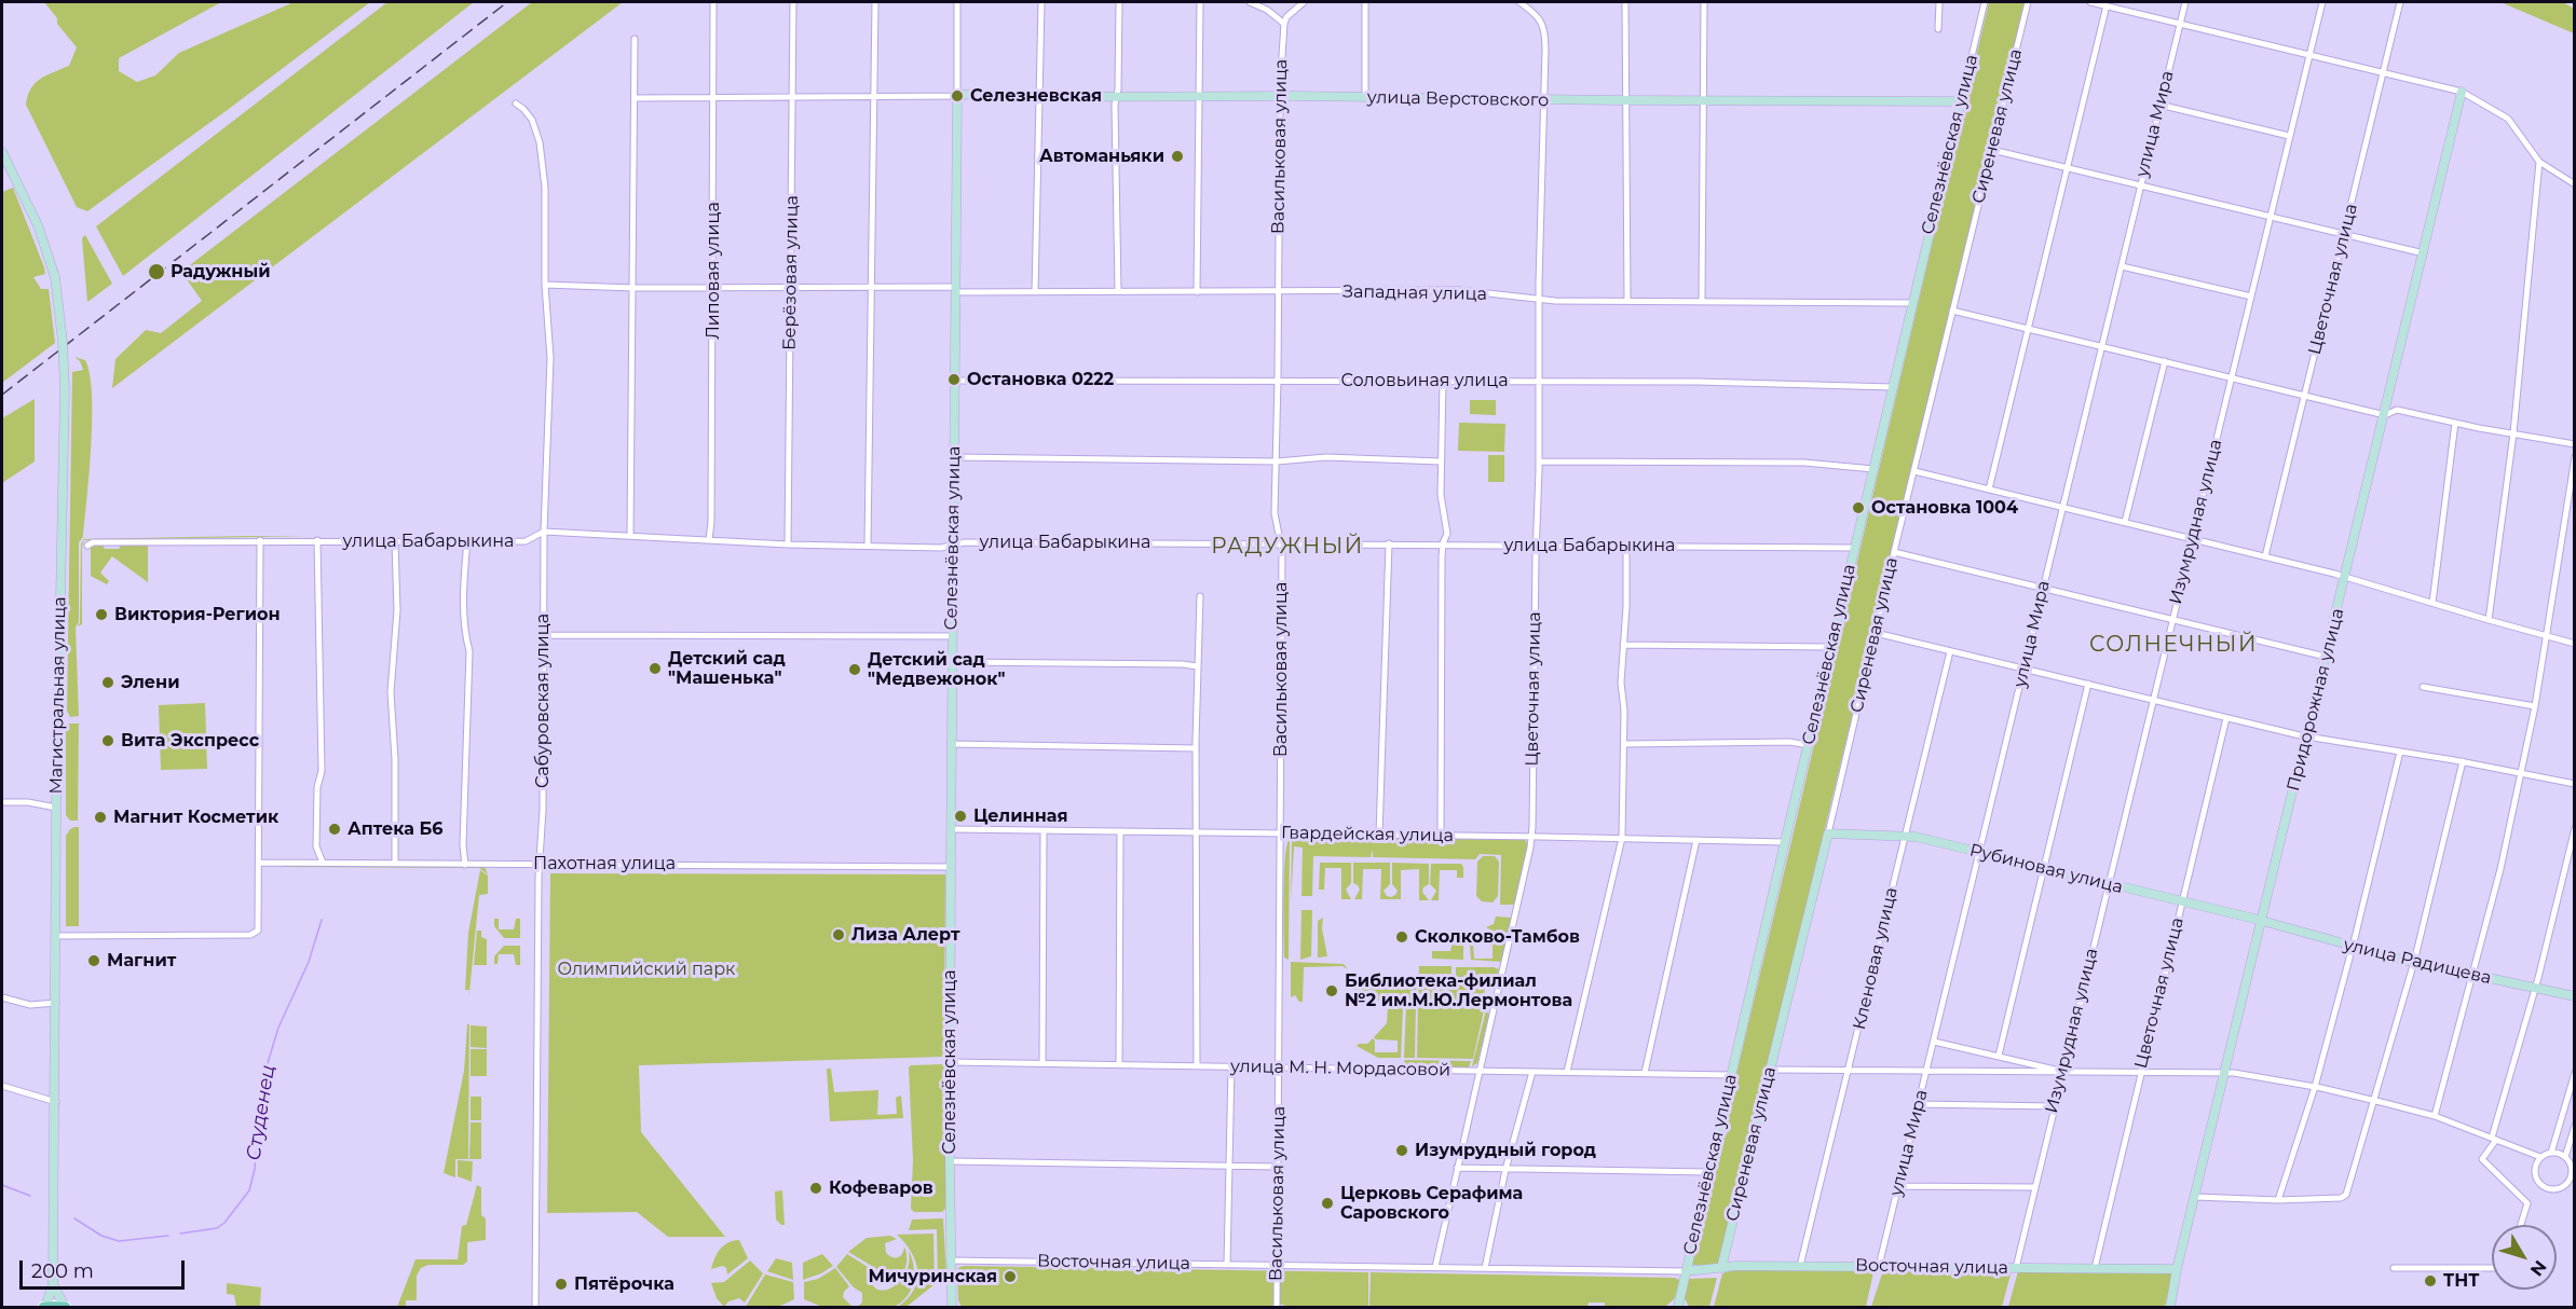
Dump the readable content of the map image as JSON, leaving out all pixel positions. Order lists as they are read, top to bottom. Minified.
{"streets":{"street":["улица Верстовского","улица Мира","Сиреневая улица","Селезнёвская улица","Васильковая улица","Липовая улица","Берёзовая улица","Цветочная улица","Западная улица","Соловьиная улица","Изумрудная улица","улица Бабарыкина","Магистральная улица","Придорожная улица","Сабуровская улица","Гвардейская улица","Пахотная улица","Рубиновая улица","Кленовая улица","улица Радищева","улица М. Н. Мордасовой","Восточная улица"]},"crossings":[["улица Верстовского","Селезнёвская улица"],["улица Верстовского","Васильковая улица"],["улица Верстовского","Цветочная улица"],["улица Мира","Рубиновая улица"],["улица Мира","Восточная улица"],["Сиреневая улица","Рубиновая улица"],["Сиреневая улица","Восточная улица"],["Селезнёвская улица","Западная улица"],["Селезнёвская улица","Соловьиная улица"],["Селезнёвская улица","улица Бабарыкина"],["Селезнёвская улица","Гвардейская улица"],["Селезнёвская улица","Пахотная улица"],["Селезнёвская улица","улица М. Н. Мордасовой"],["Селезнёвская улица","Восточная улица"],["Васильковая улица","Западная улица"],["Васильковая улица","Соловьиная улица"],["Васильковая улица","улица Бабарыкина"],["Васильковая улица","Гвардейская улица"],["Васильковая улица","улица М. Н. Мордасовой"],["Васильковая улица","Восточная улица"],["Липовая улица","Западная улица"],["Липовая улица","улица Бабарыкина"],["Берёзовая улица","Западная улица"],["Берёзовая улица","улица Бабарыкина"],["Цветочная улица","Западная улица"],["Цветочная улица","Соловьиная улица"],["Цветочная улица","улица Бабарыкина"],["Цветочная улица","Гвардейская улица"],["Цветочная улица","Рубиновая улица"],["Цветочная улица","улица М. Н. Мордасовой"],["Цветочная улица","Восточная улица"],["Западная улица","Сабуровская улица"],["Изумрудная улица","Рубиновая улица"],["Изумрудная улица","Восточная улица"],["улица Бабарыкина","Сабуровская улица"],["Придорожная улица","Рубиновая улица"],["Придорожная улица","улица Радищева"],["Придорожная улица","Восточная улица"],["Сабуровская улица","Пахотная улица"],["Рубиновая улица","Кленовая улица"],["Рубиновая улица","улица Радищева"],["Кленовая улица","Восточная улица"]],"districts":["РАДУЖНЫЙ","СОЛНЕЧНЫЙ"],"water":["Студенец"],"parks":["Олимпийский парк"],"places":["Селезневская","Автоманьяки","Радужный","Остановка 0222","Остановка 1004","Виктория-Регион","Детский сад \"Машенька\"","Детский сад \"Медвежонок\"","Элени","Вита Экспресс","Целинная","Магнит Косметик","Аптека Б6","Лиза Алерт","Сколково-Тамбов","Магнит","Библиотека-филиал №2 им.М.Ю.Лермонтова","Изумрудный город","Кофеваров","Церковь Серафима Саровского","Мичуринская","ТНТ","Пятёрочка"],"scale_bar":"200 m","north":"bottom right"}
